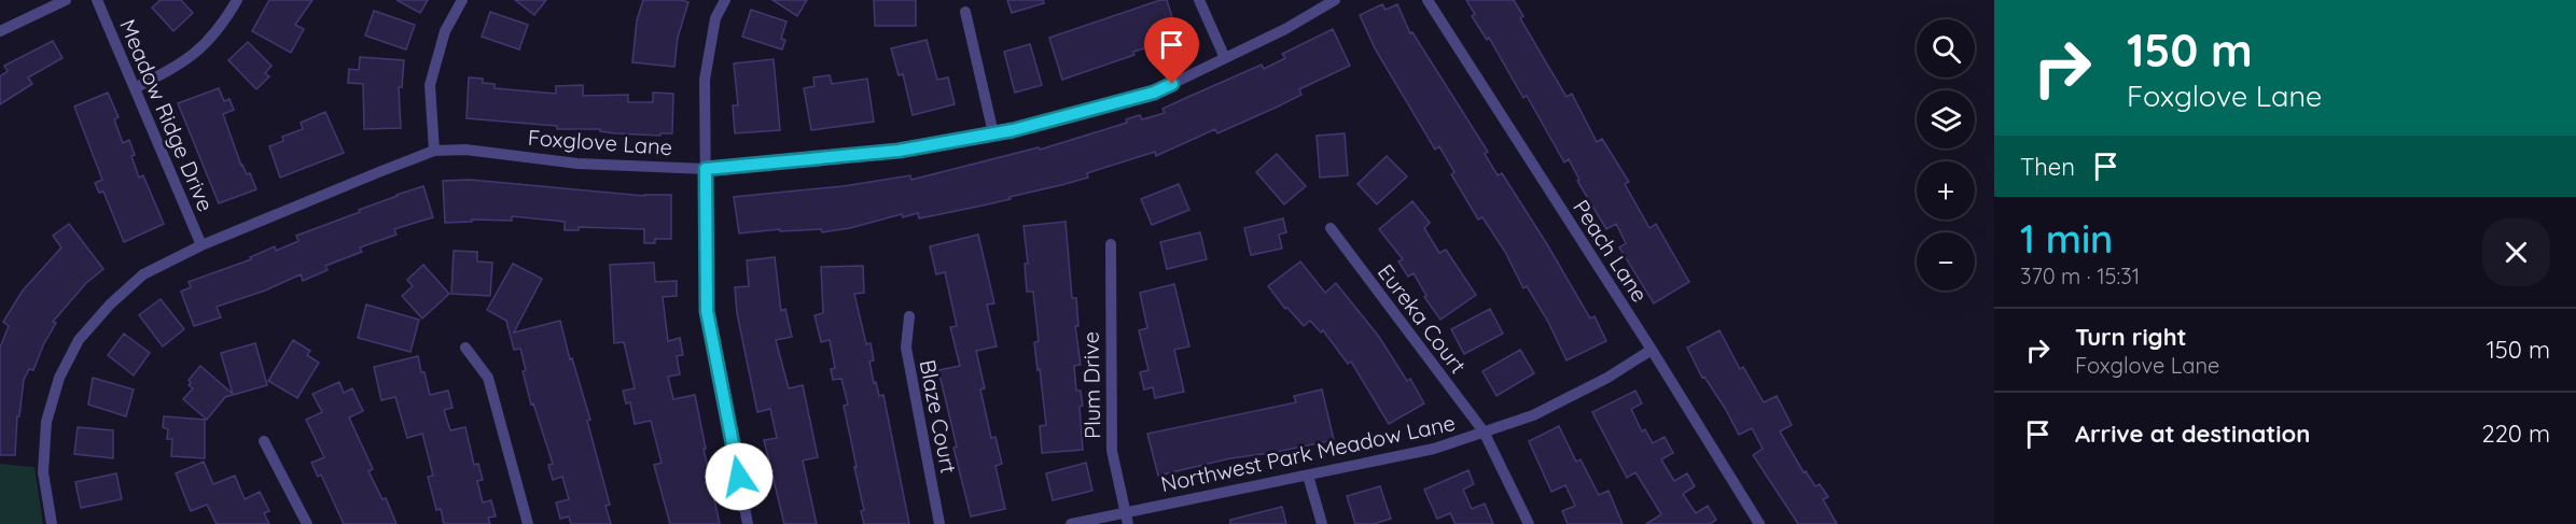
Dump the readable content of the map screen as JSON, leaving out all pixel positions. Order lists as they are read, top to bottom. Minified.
{"streets":{"street":["Meadow Ridge Drive","Foxglove Lane","Peach Lane","Eureka Court","Plum Drive","Blaze Court","Northwest Park Meadow Lane"]},"crossings":[["Meadow Ridge Drive","Foxglove Lane"],["Peach Lane","Northwest Park Meadow Lane"],["Eureka Court","Northwest Park Meadow Lane"],["Plum Drive","Northwest Park Meadow Lane"]],"page":{"turn":["150 m","Foxglove Lane"],"map_buttons":["+","−"],"then":"Then","heading":["1 min","370 m · 15:31"],"list":[{"name":"Turn right","note":"Foxglove Lane","value":"150 m"},{"name":"Arrive at destination","value":"220 m"}]}}
